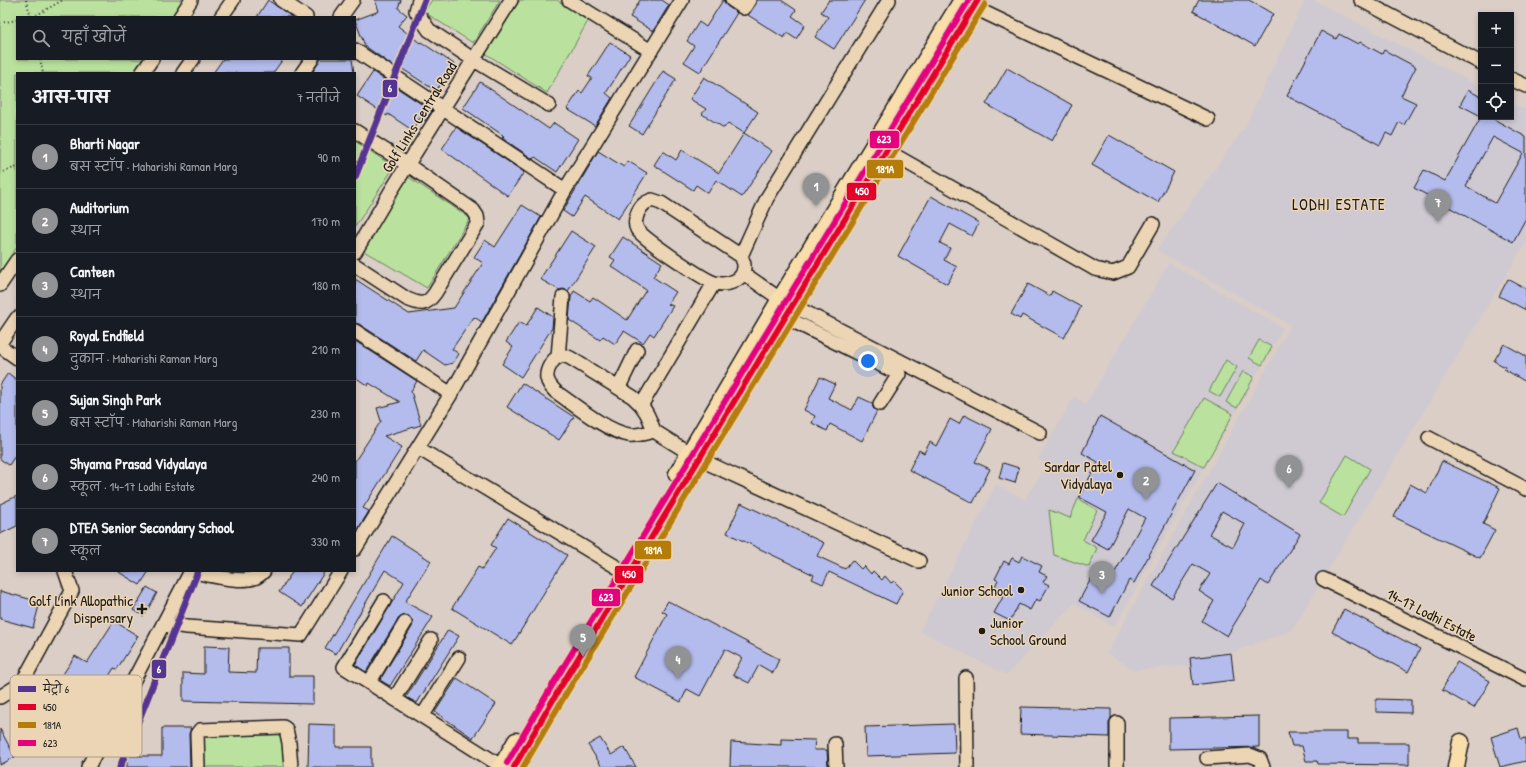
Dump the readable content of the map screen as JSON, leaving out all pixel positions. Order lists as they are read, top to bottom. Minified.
{"streets":{"street":["Golf Links Central Road","14-17 Lodhi Estate"]},"districts":["LODHI ESTATE"],"places":{"other":["Sardar Patel Vidyalaya","Junior School","Junior School Ground"],"health":["Golf Link Allopathic Dispensary"]},"lines":["metro line 6","transit line 450","transit line 623","transit line 181A"],"legend":["मेट्रो 6","450","181A","623"],"page":{"map_buttons":["+","−"],"search":"यहाँ खोजें","heading":["आस-पास","7 नतीजे"],"list":[{"mark":"1","name":"Bharti Nagar","note":"बस स्टॉप · Maharishi Raman Marg","value":"90 m"},{"mark":"2","name":"Auditorium","note":"स्थान","value":"170 m"},{"mark":"3","name":"Canteen","note":"स्थान","value":"180 m"},{"mark":"4","name":"Royal Endfield","note":"दुकान · Maharishi Raman Marg","value":"210 m"},{"mark":"5","name":"Sujan Singh Park","note":"बस स्टॉप · Maharishi Raman Marg","value":"230 m"},{"mark":"6","name":"Shyama Prasad Vidyalaya","note":"स्कूल · 14-17 Lodhi Estate","value":"240 m"},{"mark":"7","name":"DTEA Senior Secondary School","note":"स्कूल","value":"330 m"}],"pins":["1","7","6","2","3","5","4"]}}
